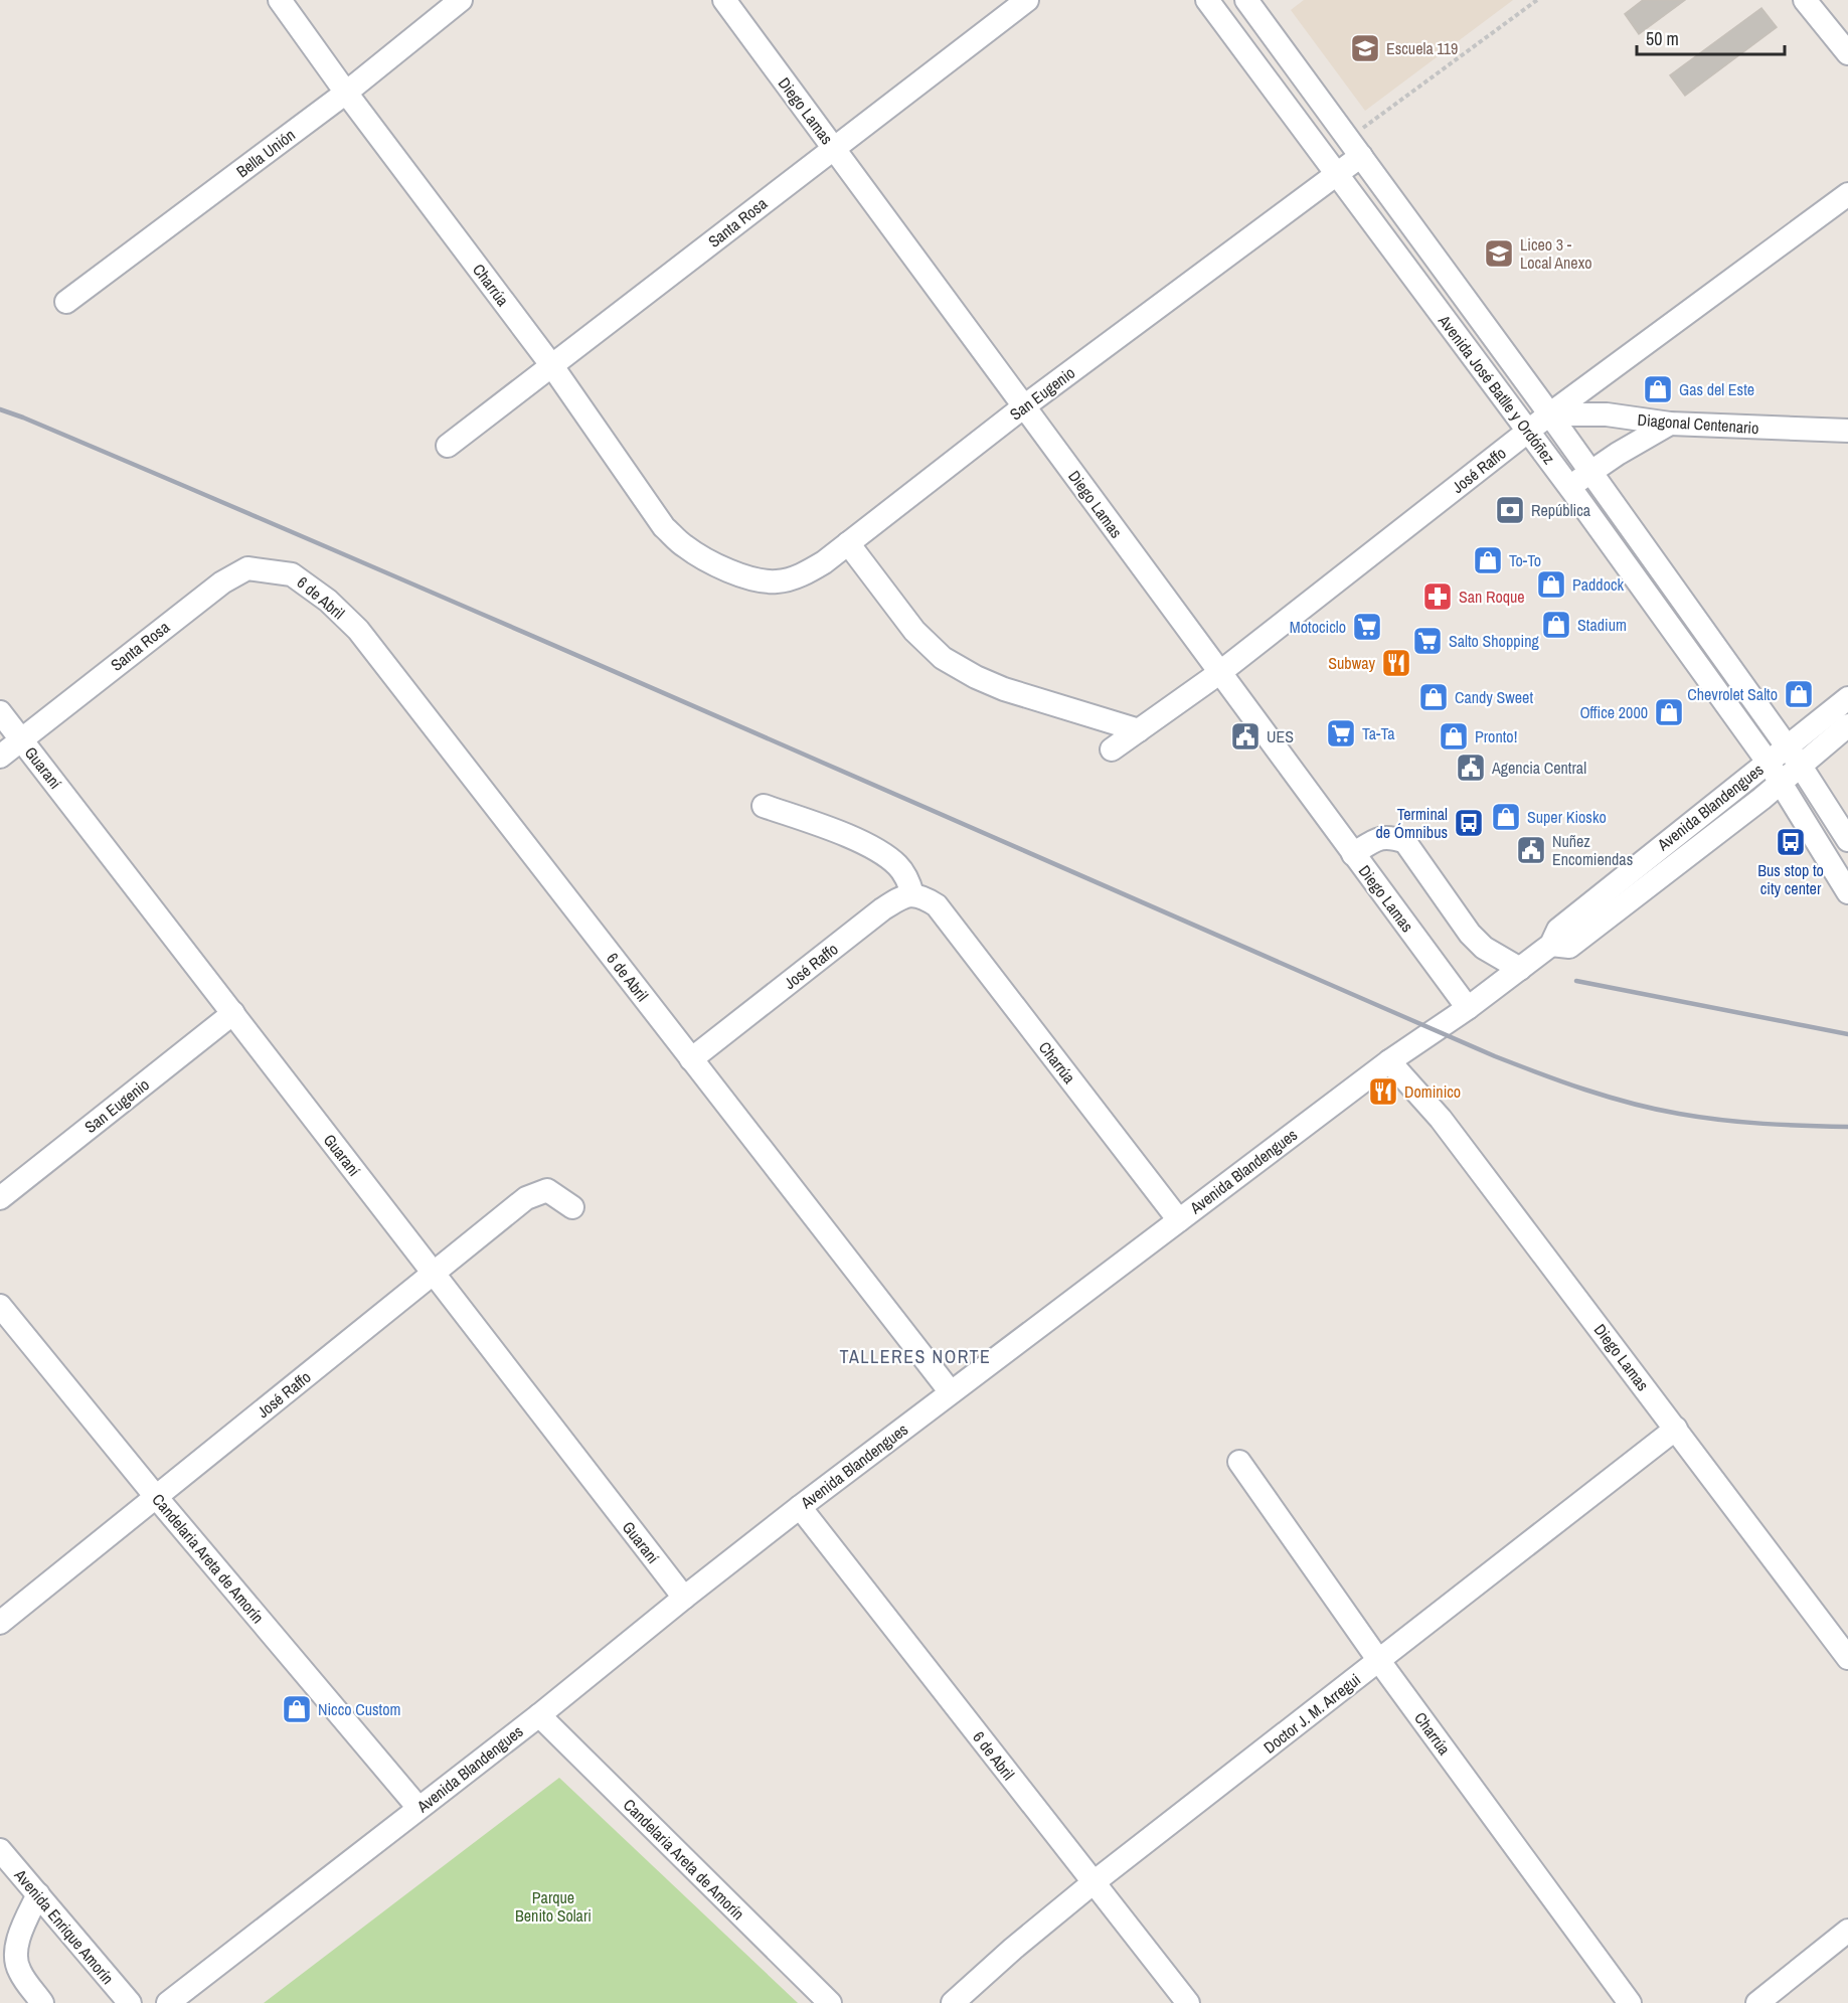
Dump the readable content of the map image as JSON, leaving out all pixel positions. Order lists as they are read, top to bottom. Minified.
{"streets":{"street":["Diego Lamas","Bella Unión","Santa Rosa","Charrúa","Avenida José Batlle y Ordóñez","San Eugenio","Diagonal Centenario","José Raffo","6 de Abril","Guaraní","Avenida Blandengues","Candelaria Areta de Amorín","Doctor J. M. Arregui","Avenida Enrique Amorín"]},"crossings":[["Diego Lamas","Santa Rosa"],["Diego Lamas","San Eugenio"],["Diego Lamas","José Raffo"],["Diego Lamas","Avenida Blandengues"],["Diego Lamas","Doctor J. M. Arregui"],["Bella Unión","Charrúa"],["Santa Rosa","Charrúa"],["Santa Rosa","6 de Abril"],["Santa Rosa","Guaraní"],["Charrúa","San Eugenio"],["Charrúa","José Raffo"],["Charrúa","Avenida Blandengues"],["Charrúa","Doctor J. M. Arregui"],["Avenida José Batlle y Ordóñez","San Eugenio"],["Avenida José Batlle y Ordóñez","Diagonal Centenario"],["Avenida José Batlle y Ordóñez","José Raffo"],["Avenida José Batlle y Ordóñez","Avenida Blandengues"],["San Eugenio","Guaraní"],["Diagonal Centenario","José Raffo"],["José Raffo","6 de Abril"],["José Raffo","Guaraní"],["José Raffo","Candelaria Areta de Amorín"],["6 de Abril","Avenida Blandengues"],["6 de Abril","Doctor J. M. Arregui"],["Guaraní","Avenida Blandengues"],["Avenida Blandengues","Candelaria Areta de Amorín"]],"districts":["TALLERES NORTE"],"parks":["Parque Benito Solari"],"places":{"school or university":["Escuela 119","Liceo 3 - Local Anexo"],"shop":["Gas del Este","To-To","Paddock","Stadium","Chevrolet Salto","Candy Sweet","Office 2000","Pronto!","Super Kiosko","Nicco Custom"],"bank":["República"],"pharmacy":["San Roque"],"supermarket":["Motociclo","Salto Shopping","Ta-Ta"],"restaurant":["Subway","Dominico"],"public building":["UES","Agencia Central","Nuñez Encomiendas"],"bus stop":["Terminal de Ómnibus","Bus stop to city center"]},"scale_bar":"50 m"}
